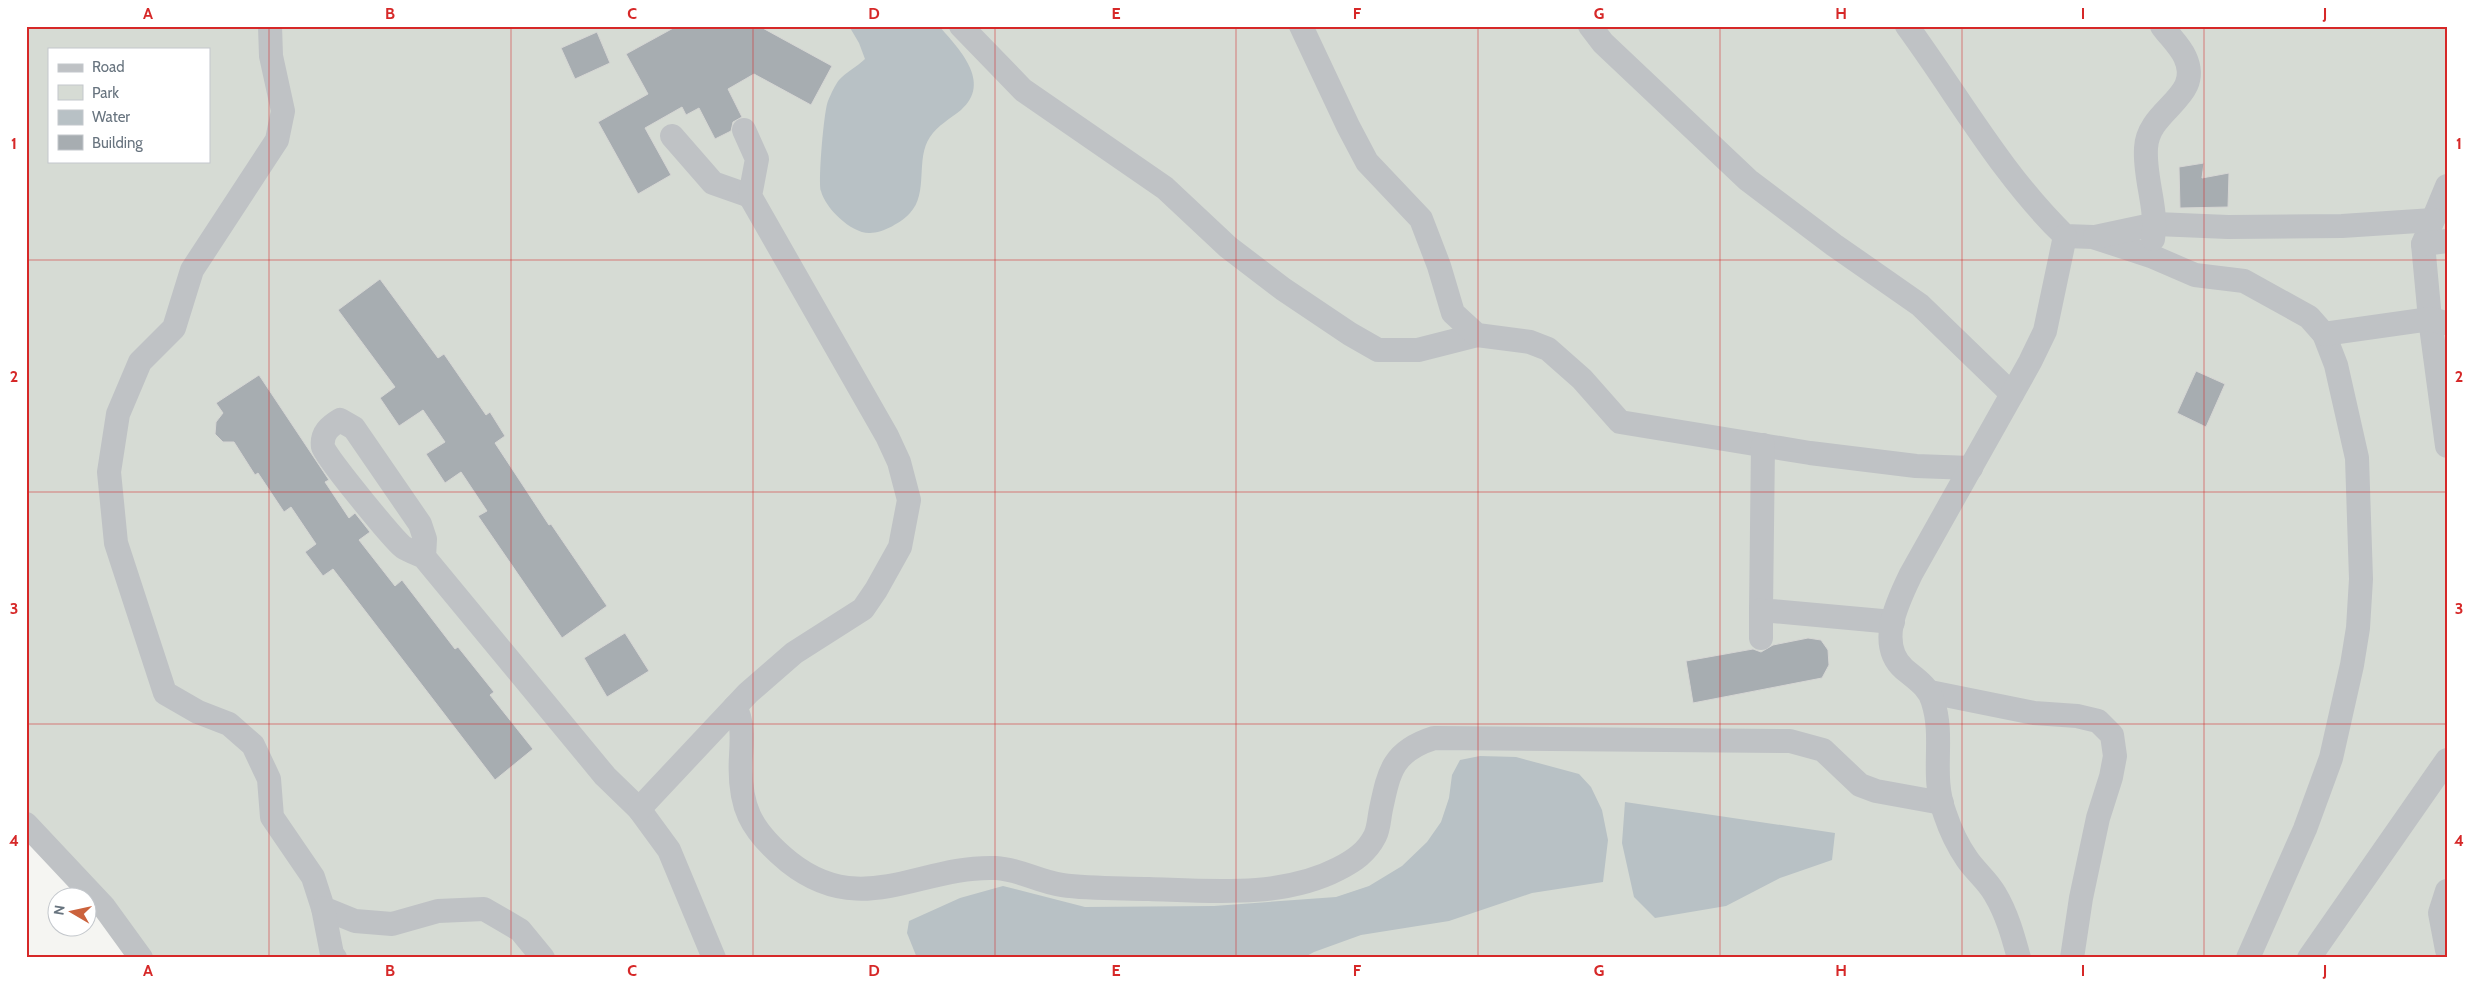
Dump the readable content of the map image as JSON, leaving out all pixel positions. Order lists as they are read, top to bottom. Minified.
{"legend":["Road","Park","Water","Building"],"north":"left","grid":{"columns":["A","B","C","D","E","F","G","H","I","J"],"rows":["1","2","3","4"]}}
